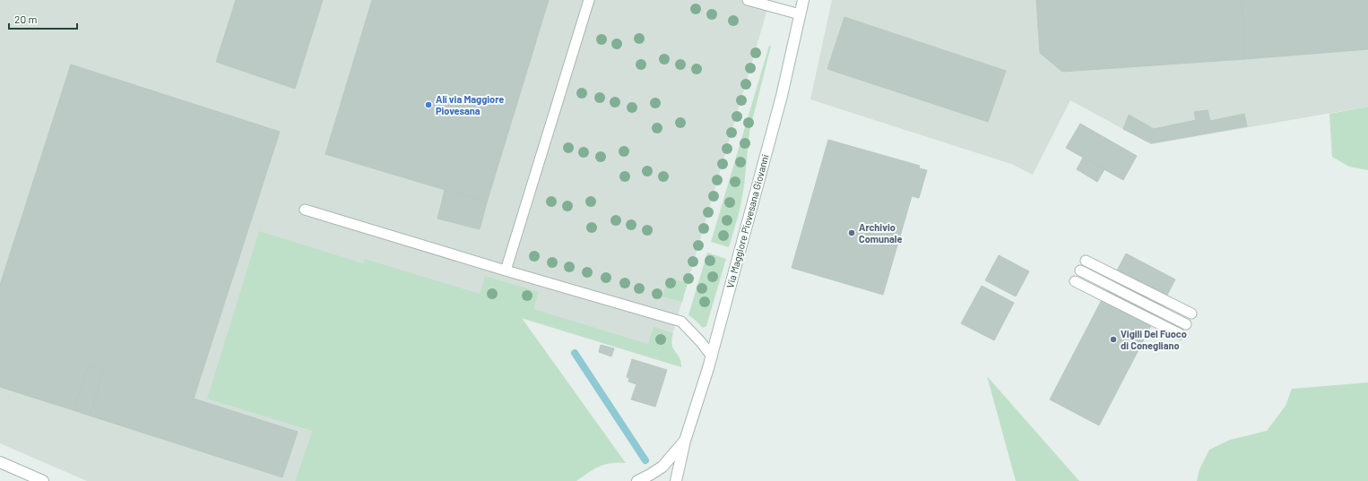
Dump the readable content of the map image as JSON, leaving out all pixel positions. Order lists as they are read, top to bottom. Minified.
{"streets":{"street":["Via Maggiore Piovesana Giovanni"]},"places":["Alí via Maggiore Piovesana","Archivio Comunale","Vigili Del Fuoco di Conegliano"],"scale_bar":"20 m"}
